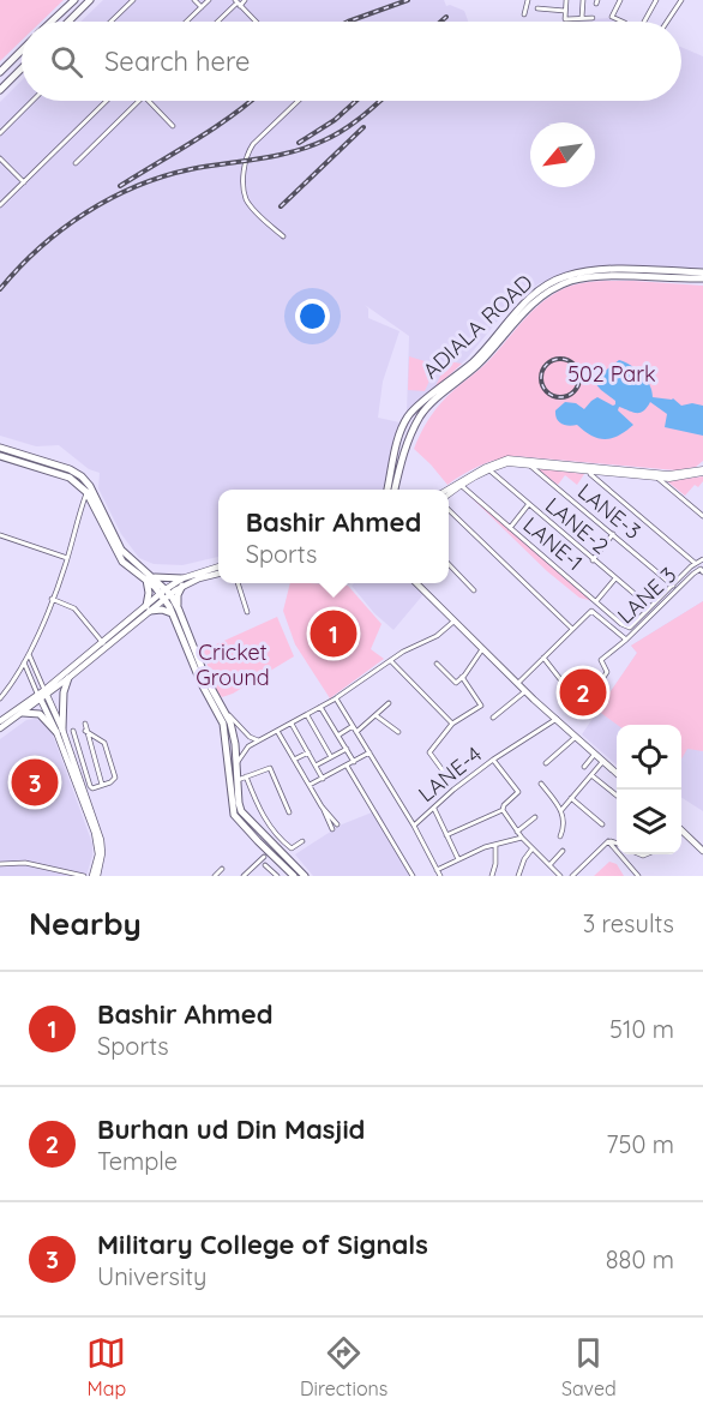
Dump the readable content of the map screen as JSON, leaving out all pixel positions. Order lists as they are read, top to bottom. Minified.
{"streets":{"main road":["ADIALA ROAD"],"street":["LANE-3","LANE-2","LANE-1","LANE 3","LANE-4"]},"crossings":[["LANE-2","LANE-1"]],"parks":["502 Park","Cricket Ground"],"north":"bottom left","page":{"search":"Search here","popup":["Bashir Ahmed","Sports"],"pins":["1","2","3"],"heading":["Nearby","3 results"],"list":[{"mark":"1","name":"Bashir Ahmed","note":"Sports","value":"510 m"},{"mark":"2","name":"Burhan ud Din Masjid","note":"Temple","value":"750 m"},{"mark":"3","name":"Military College of Signals","note":"University","value":"880 m"}],"nav":["Map","Directions","Saved"]}}
